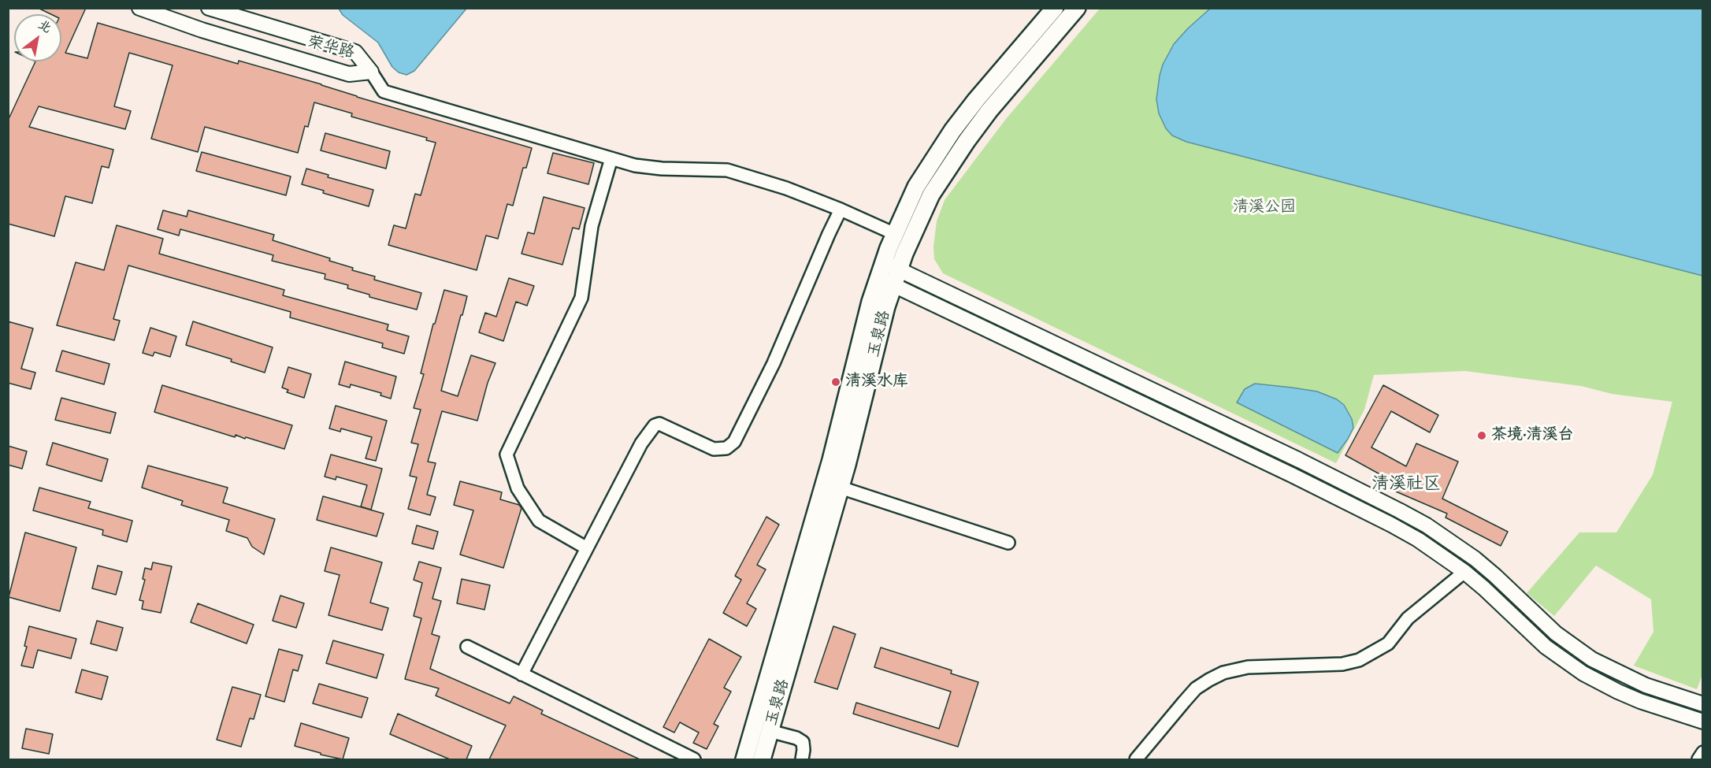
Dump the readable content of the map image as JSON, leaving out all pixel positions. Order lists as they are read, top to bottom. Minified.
{"streets":{"main road":["玉泉路"],"street":["荣华路"]},"districts":["清溪社区"],"parks":["清溪公园"],"places":["清溪水库","茶境·清溪台"],"north":"top right"}
